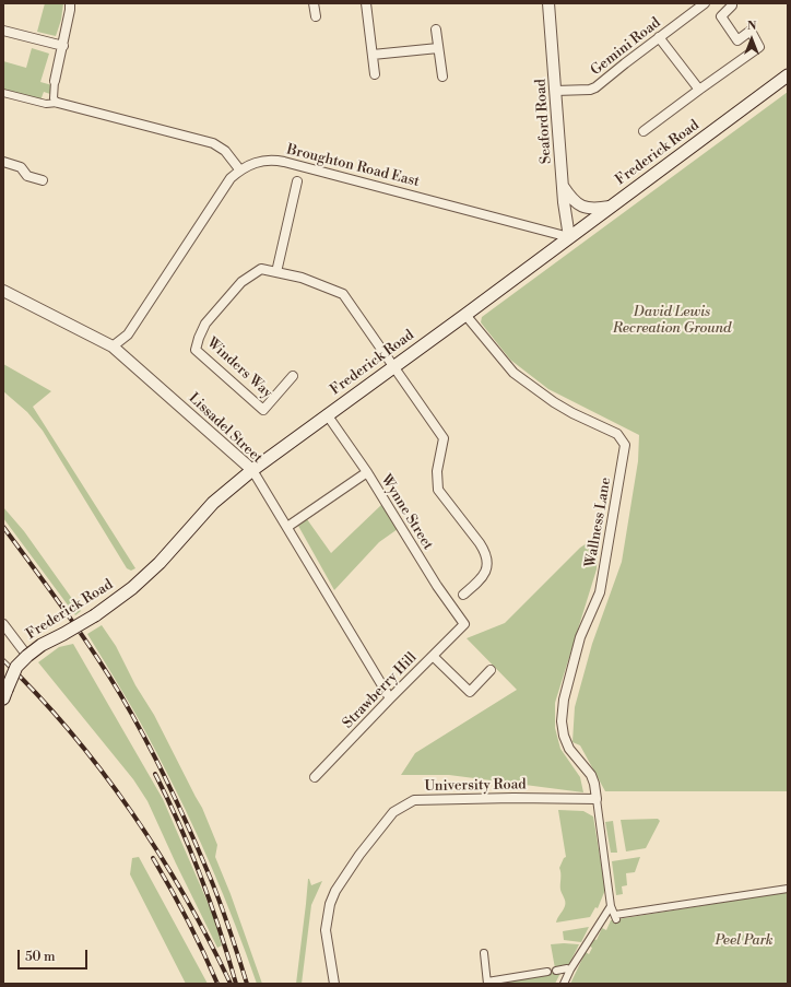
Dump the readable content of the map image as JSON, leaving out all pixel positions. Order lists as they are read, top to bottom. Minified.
{"streets":{"main road":["Frederick Road"],"street":["Gemini Road","Seaford Road","Broughton Road East","Winders Way","Lissadel Street","Wynne Street","Wallness Lane","Strawberry Hill","University Road"]},"crossings":[["Gemini Road","Seaford Road"],["Seaford Road","Frederick Road"],["Seaford Road","Broughton Road East"],["Frederick Road","Broughton Road East"],["Frederick Road","Winders Way"],["Frederick Road","Lissadel Street"],["Frederick Road","Wynne Street"],["Frederick Road","Wallness Lane"],["Broughton Road East","Lissadel Street"],["Lissadel Street","Strawberry Hill"],["Wynne Street","Strawberry Hill"],["Wallness Lane","University Road"]],"parks":["David Lewis Recreation Ground","Peel Park"],"scale_bar":"50 m","north":"top"}
